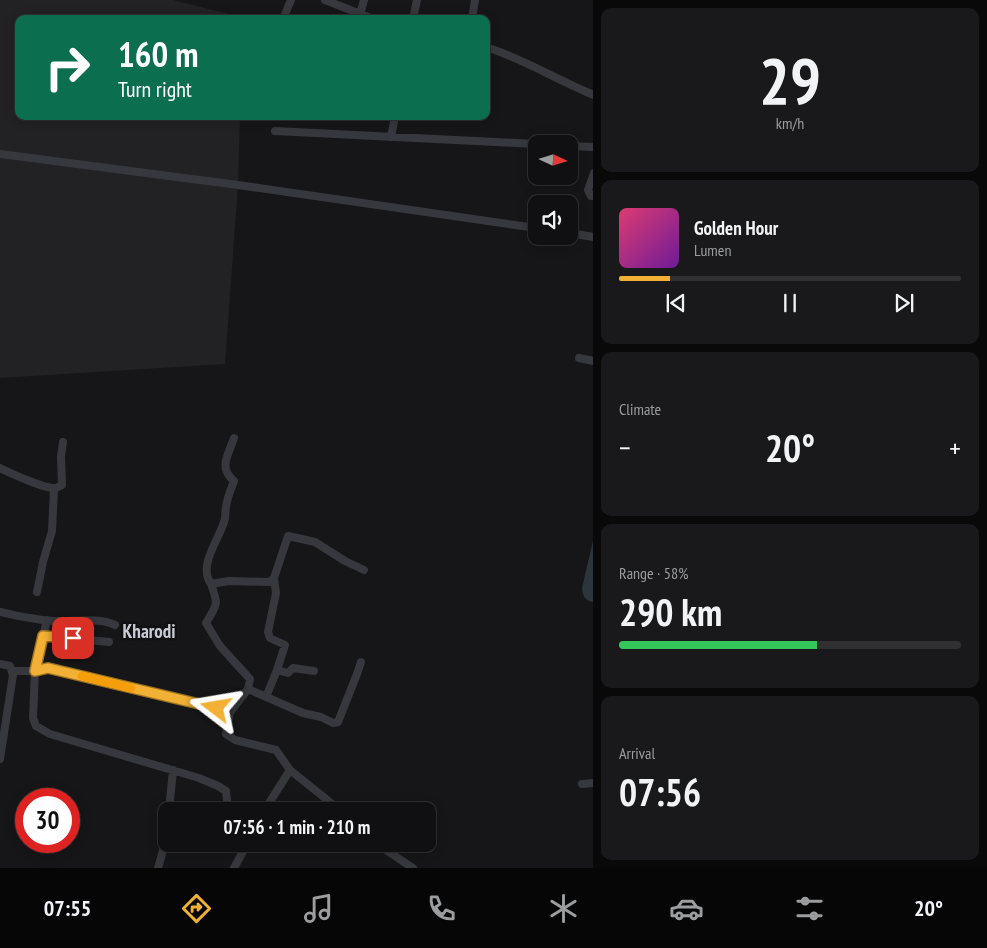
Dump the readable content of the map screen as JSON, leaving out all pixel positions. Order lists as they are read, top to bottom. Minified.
{"districts":["Kharodi"],"north":"right","page":{"tile":[["29","km/h"],"Climate",["Range · 58%","290 km"],["Arrival","07:56"]],"turn":["160 m","Turn right"],"song":["Golden Hour","Lumen"],"heat":["−","20°","+"],"limit":"30","trip":"07:56 · 1 min · 210 m","tabs":["07:55","20°"]}}
